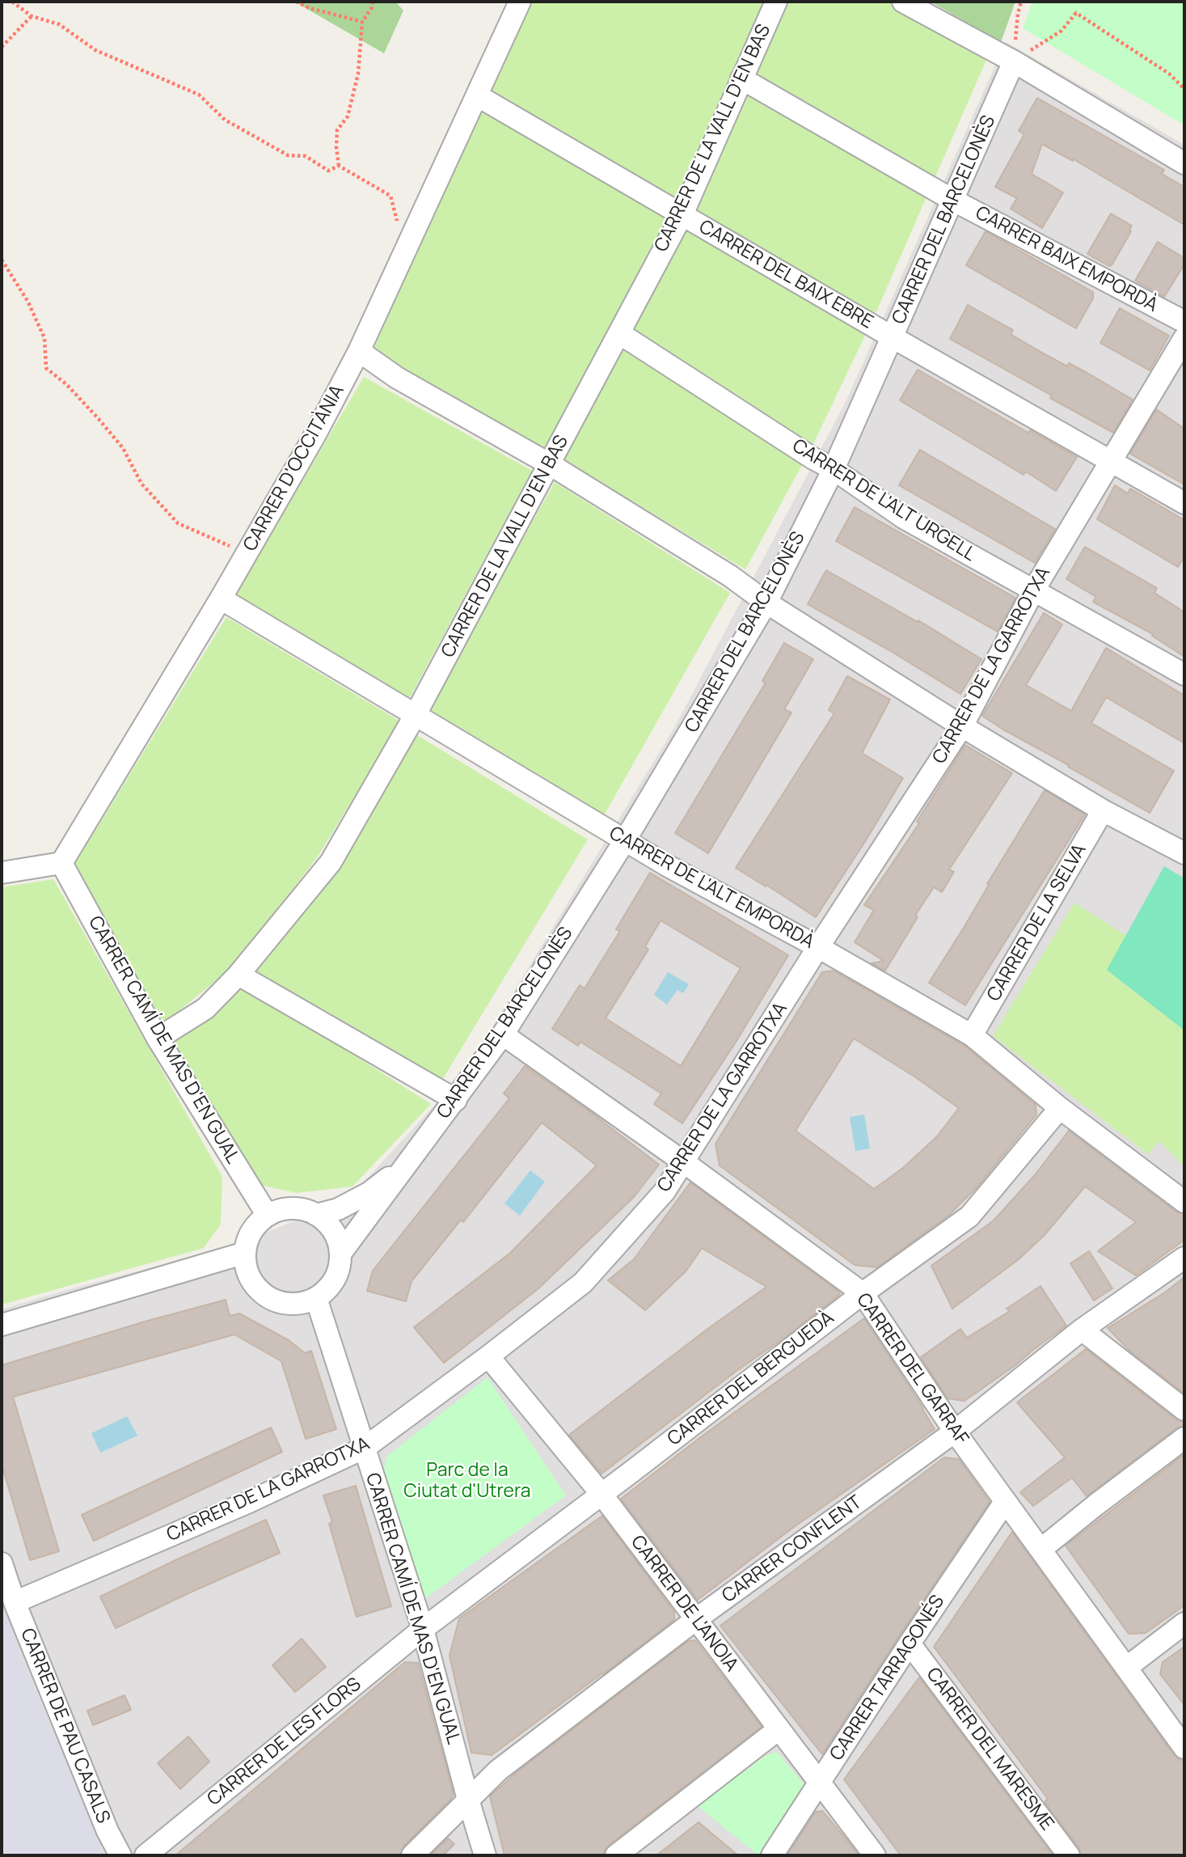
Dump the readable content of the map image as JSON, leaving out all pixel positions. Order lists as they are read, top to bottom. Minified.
{"streets":{"street":["CARRER DE LA VALL D'EN BAS","CARRER DEL BARCELONÈS","CARRER BAIX EMPORDÀ","CARRER DEL BAIX EBRE","CARRER D'OCCITÀNIA","CARRER DE L'ALT URGELL","CARRER DE LA GARROTXA","CARRER DE L'ALT EMPORDÀ","CARRER DE LA SELVA","CARRER CAMÍ DE MAS D'EN GUAL","CARRER DEL GARRAF","CARRER DEL BERGUEDÀ","CARRER CONFLENT","CARRER DE L'ANOIA","CARRER TARRAGONÉS","CARRER DE PAU CASALS","CARRER DE LES FLORS","CARRER DEL MARESME"]},"crossings":[["CARRER DE LA VALL D'EN BAS","CARRER BAIX EMPORDÀ"],["CARRER DE LA VALL D'EN BAS","CARRER DEL BAIX EBRE"],["CARRER DE LA VALL D'EN BAS","CARRER DE L'ALT URGELL"],["CARRER DE LA VALL D'EN BAS","CARRER DE L'ALT EMPORDÀ"],["CARRER DE LA VALL D'EN BAS","CARRER CAMÍ DE MAS D'EN GUAL"],["CARRER DEL BARCELONÈS","CARRER BAIX EMPORDÀ"],["CARRER DEL BARCELONÈS","CARRER DEL BAIX EBRE"],["CARRER DEL BARCELONÈS","CARRER DE L'ALT URGELL"],["CARRER DEL BARCELONÈS","CARRER DE L'ALT EMPORDÀ"],["CARRER DEL BARCELONÈS","CARRER CAMÍ DE MAS D'EN GUAL"],["CARRER DEL BARCELONÈS","CARRER DEL GARRAF"],["CARRER DEL BAIX EBRE","CARRER D'OCCITÀNIA"],["CARRER DEL BAIX EBRE","CARRER DE LA GARROTXA"],["CARRER D'OCCITÀNIA","CARRER DE L'ALT EMPORDÀ"],["CARRER D'OCCITÀNIA","CARRER CAMÍ DE MAS D'EN GUAL"],["CARRER DE L'ALT URGELL","CARRER DE LA GARROTXA"],["CARRER DE LA GARROTXA","CARRER DE L'ALT EMPORDÀ"],["CARRER DE LA GARROTXA","CARRER CAMÍ DE MAS D'EN GUAL"],["CARRER DE LA GARROTXA","CARRER DEL GARRAF"],["CARRER DE LA GARROTXA","CARRER DE L'ANOIA"],["CARRER DE LA GARROTXA","CARRER DE PAU CASALS"],["CARRER DE L'ALT EMPORDÀ","CARRER DE LA SELVA"],["CARRER DE L'ALT EMPORDÀ","CARRER DEL BERGUEDÀ"],["CARRER CAMÍ DE MAS D'EN GUAL","CARRER DEL BERGUEDÀ"],["CARRER CAMÍ DE MAS D'EN GUAL","CARRER CONFLENT"],["CARRER CAMÍ DE MAS D'EN GUAL","CARRER DE LES FLORS"],["CARRER DEL GARRAF","CARRER DEL BERGUEDÀ"],["CARRER DEL GARRAF","CARRER CONFLENT"],["CARRER DEL GARRAF","CARRER TARRAGONÉS"],["CARRER DEL BERGUEDÀ","CARRER DE L'ANOIA"],["CARRER DEL BERGUEDÀ","CARRER DE LES FLORS"],["CARRER CONFLENT","CARRER DE L'ANOIA"],["CARRER DE L'ANOIA","CARRER TARRAGONÉS"],["CARRER TARRAGONÉS","CARRER DEL MARESME"]],"parks":["Parc de la Ciutat d'Utrera"]}
